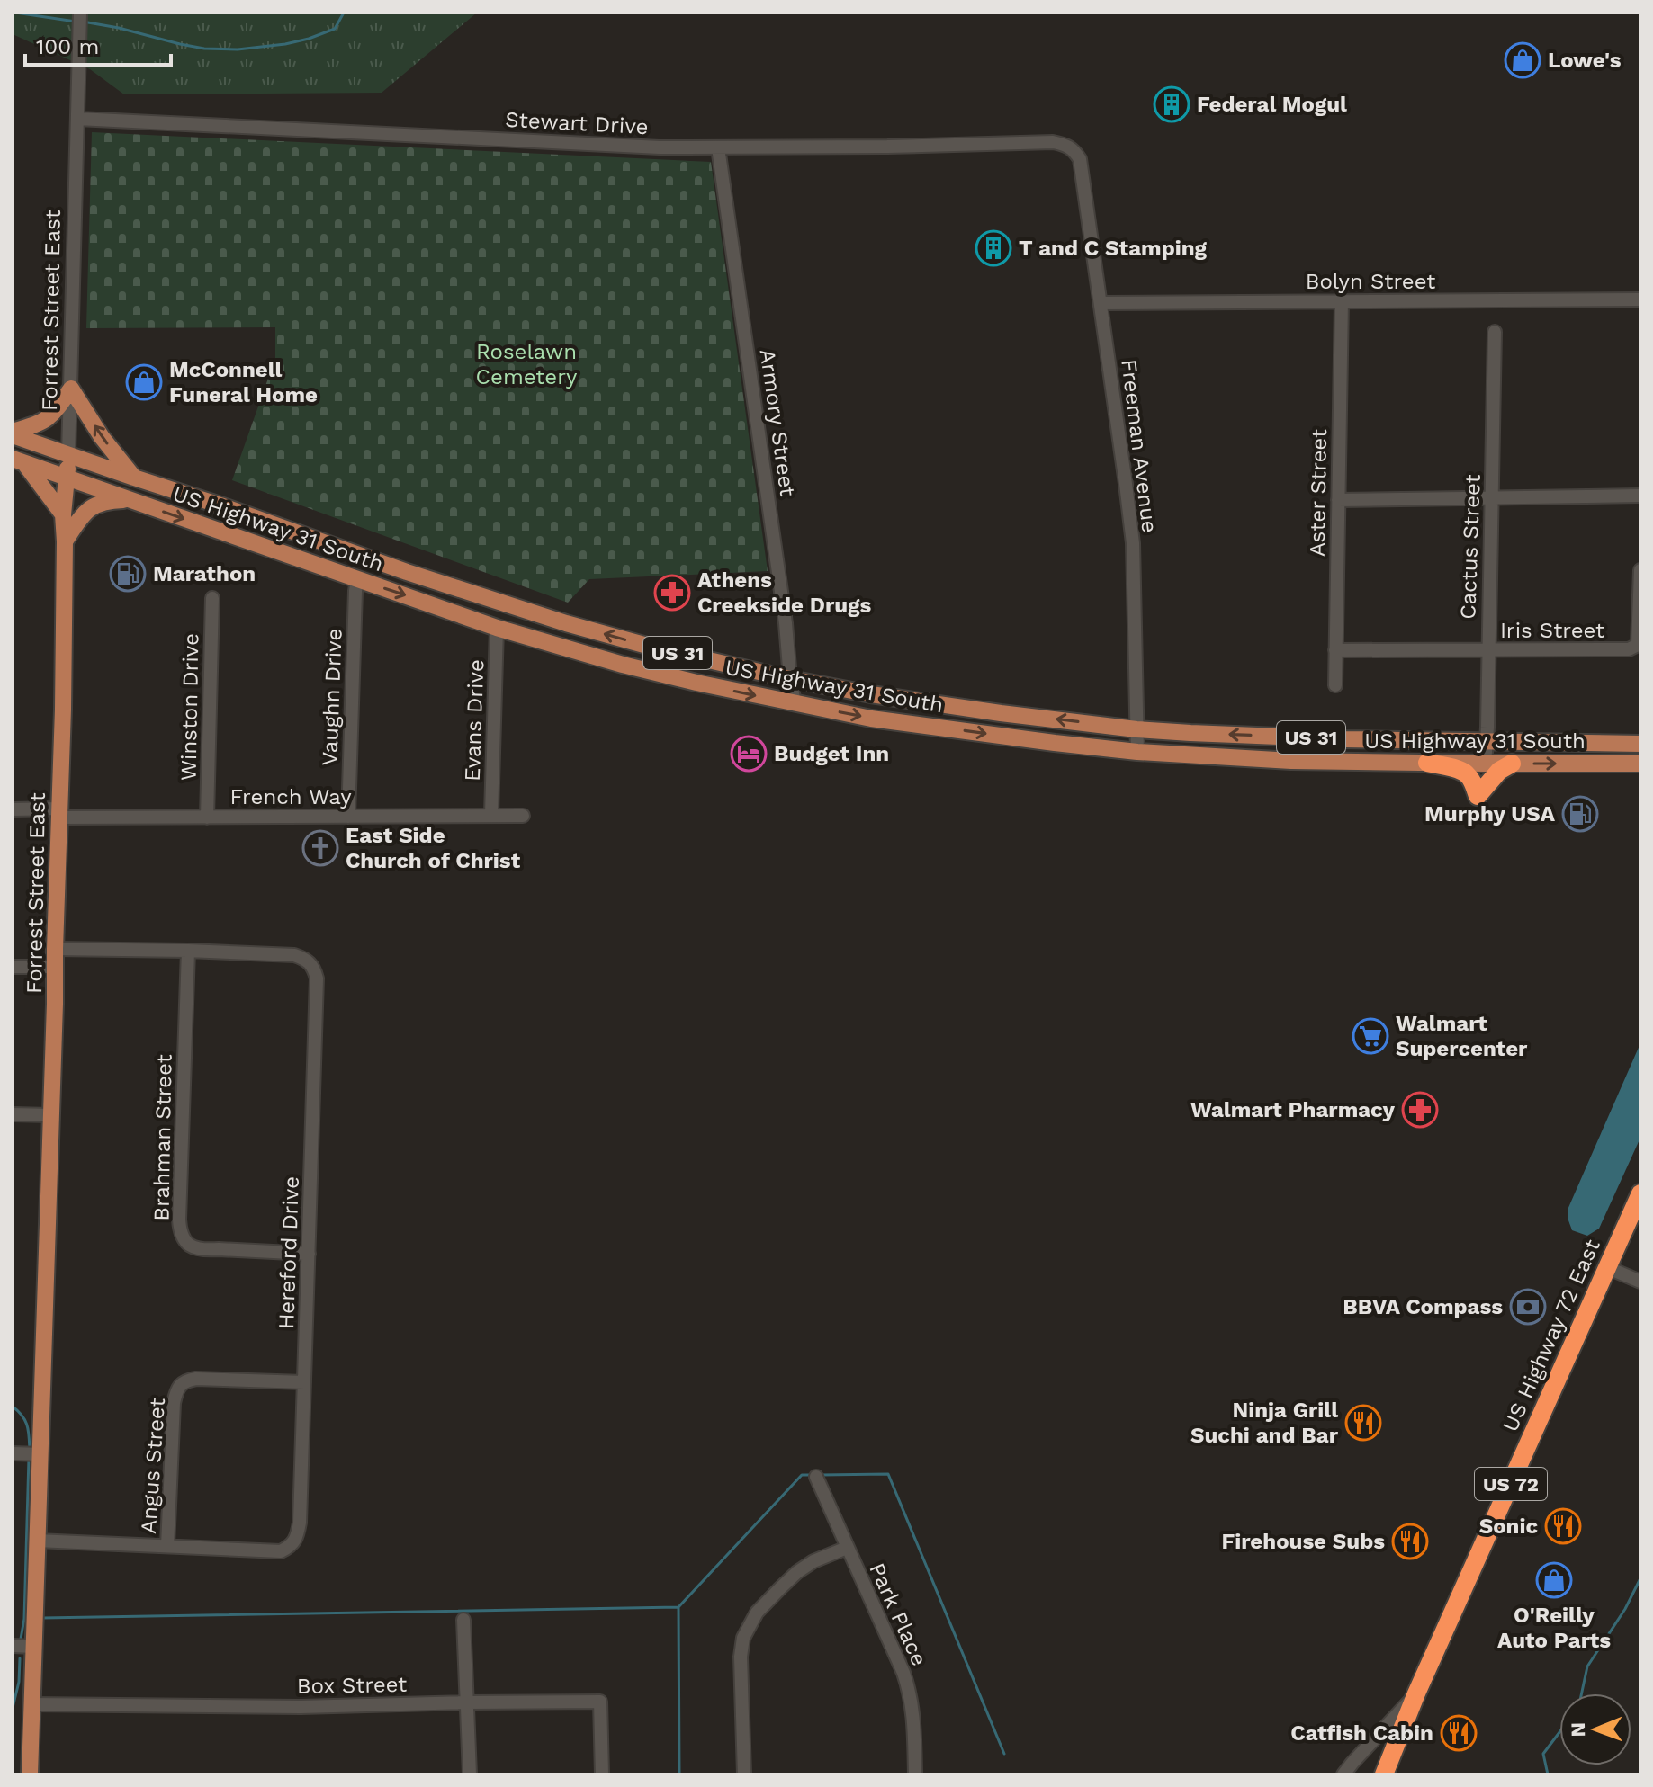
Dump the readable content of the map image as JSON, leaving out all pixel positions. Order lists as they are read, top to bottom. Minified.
{"streets":{"highway":["US Highway 72 East","US 72"],"main road":["Forrest Street East","US Highway 31 South","US 31"],"street":["Stewart Drive","Bolyn Street","Armory Street","Freeman Avenue","Aster Street","Cactus Street","Iris Street","Vaughn Drive","Winston Drive","Evans Drive","French Way","Brahman Street","Hereford Drive","Angus Street","Park Place","Box Street"]},"crossings":[["Stewart Drive","Forrest Street East"],["Stewart Drive","Armory Street"],["Stewart Drive","Freeman Avenue"],["Bolyn Street","Freeman Avenue"],["Bolyn Street","Aster Street"],["Forrest Street East","US Highway 31 South"],["Forrest Street East","French Way"],["Forrest Street East","Hereford Drive"],["Forrest Street East","Box Street"],["Armory Street","US Highway 31 South"],["Freeman Avenue","US Highway 31 South"],["Aster Street","Iris Street"],["US Highway 31 South","Cactus Street"],["US Highway 31 South","Vaughn Drive"],["US Highway 31 South","Evans Drive"],["Cactus Street","Iris Street"],["Vaughn Drive","French Way"],["Winston Drive","French Way"],["Evans Drive","French Way"],["Brahman Street","Hereford Drive"],["Hereford Drive","Angus Street"]],"parks":["Roselawn Cemetery"],"places":{"shop":["Lowe's","McConnell Funeral Home","O'Reilly Auto Parts"],"building":["Federal Mogul","T and C Stamping"],"fuel station":["Marathon","Murphy USA"],"pharmacy":["Athens Creekside Drugs","Walmart Pharmacy"],"hotel":["Budget Inn"],"church":["East Side Church of Christ"],"supermarket":["Walmart Supercenter"],"bank":["BBVA Compass"],"restaurant":["Ninja Grill Suchi and Bar","Sonic","Firehouse Subs","Catfish Cabin"]},"scale_bar":"100 m","north":"left"}
